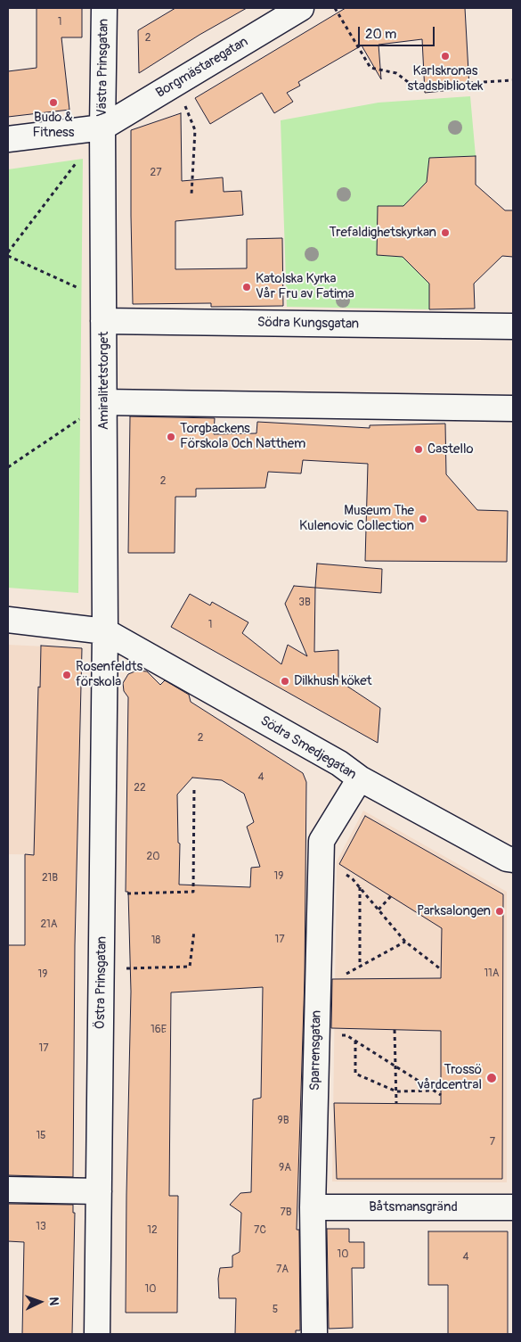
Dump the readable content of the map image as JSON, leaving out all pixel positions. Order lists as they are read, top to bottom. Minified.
{"streets":{"street":["Västra Prinsgatan","Borgmästaregatan","Södra Kungsgatan","Amiralitetstorget","Södra Smedjegatan","Östra Prinsgatan","Sparrensgatan","Båtsmansgränd"]},"crossings":[["Västra Prinsgatan","Borgmästaregatan"],["Västra Prinsgatan","Amiralitetstorget"],["Borgmästaregatan","Amiralitetstorget"],["Södra Kungsgatan","Amiralitetstorget"],["Amiralitetstorget","Södra Smedjegatan"],["Amiralitetstorget","Östra Prinsgatan"],["Södra Smedjegatan","Östra Prinsgatan"],["Södra Smedjegatan","Sparrensgatan"],["Sparrensgatan","Båtsmansgränd"]],"places":["Karlskronas stadsbibliotek","Budo & Fitness","Trefaldighetskyrkan","Katolska Kyrka Vår Fru av Fatima","Torgbackens Förskola Och Natthem","Castello","Museum The Kulenovic Collection","Rosenfeldts förskola","Dilkhush köket","Parksalongen","Trossö vårdcentral"],"house_numbers":["1","2","27","2","3B","1","2","4","22","20","19","21B","21A","17","18","11A","19","16E","17","9B","15","7","9A","7B","13","12","7C","10","4","7A","10","5"],"scale_bar":"20 m","north":"right"}
